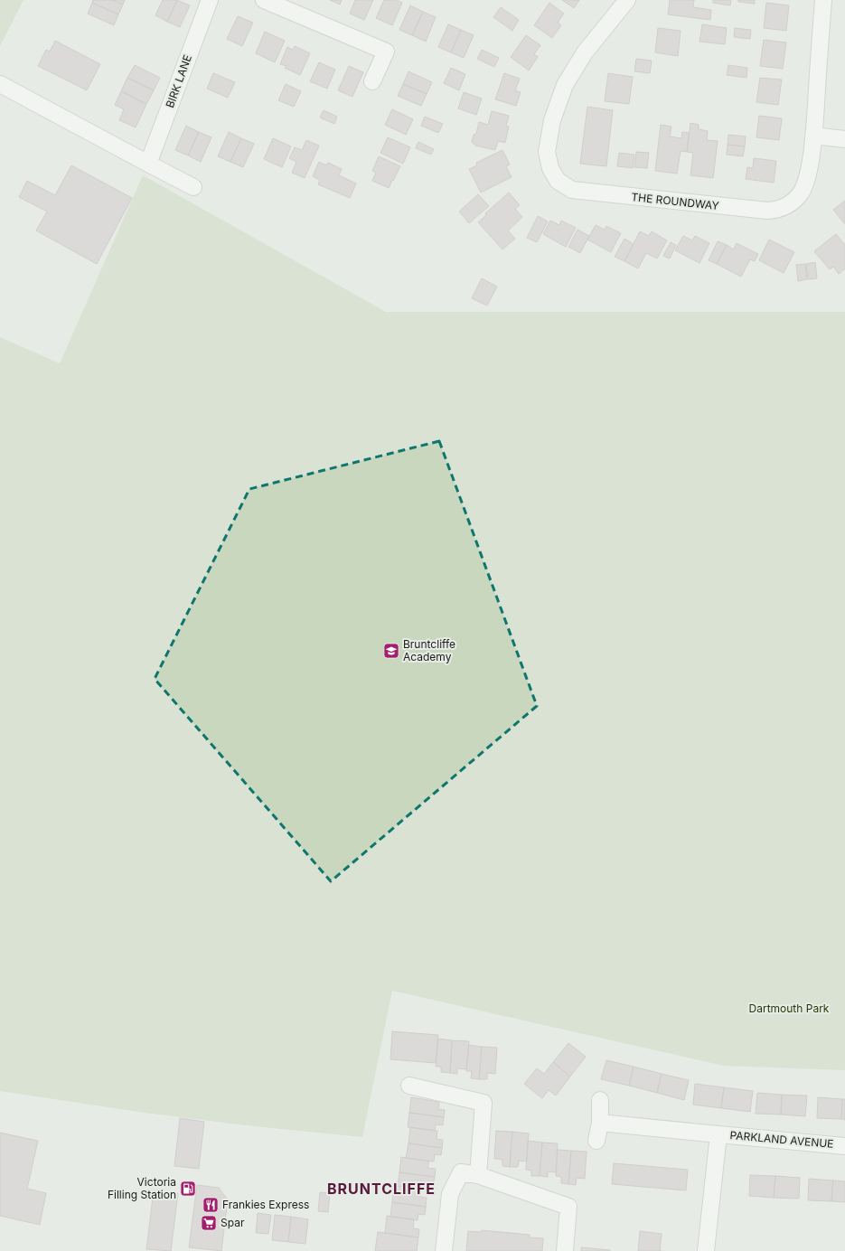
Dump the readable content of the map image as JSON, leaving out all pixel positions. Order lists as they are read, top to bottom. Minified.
{"streets":{"street":["BIRK LANE","THE ROUNDWAY","PARKLAND AVENUE"]},"districts":["BRUNTCLIFFE"],"parks":["Dartmouth Park"],"places":{"school or university":["Bruntcliffe Academy"],"fuel station":["Victoria Filling Station"],"restaurant":["Frankies Express"],"supermarket":["Spar"]}}
